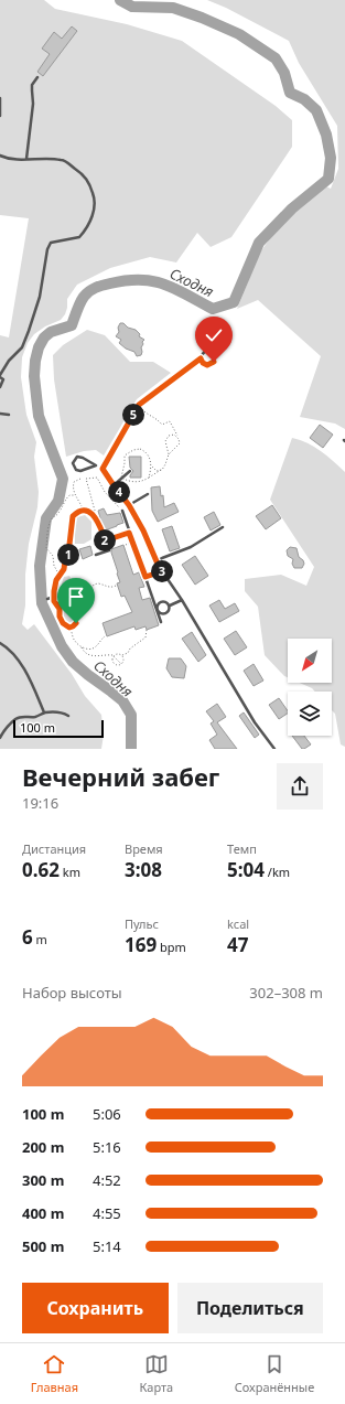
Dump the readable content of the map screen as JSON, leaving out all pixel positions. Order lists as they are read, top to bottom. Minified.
{"water":["Сходня"],"scale_bar":"100 m","north":"bottom left","page":{"pins":["5","4","2","1","3"],"scale":"100 m","heading":["Вечерний забег","19:16"],"stats":[["Дистанция","0.62 km"],["Время","3:08"],["Темп","5:04 /km"],["6 m"],["Пульс","169 bpm"],["kcal","47"]],"chart":["Набор высоты","302–308 m"],"list":[{"name":"100 m","note":"5:06"},{"name":"200 m","note":"5:16"},{"name":"300 m","note":"4:52"},{"name":"400 m","note":"4:55"},{"name":"500 m","note":"5:14"}],"buttons":["Сохранить","Поделиться"],"tabs":["Главная","Карта","Сохранённые"]}}
